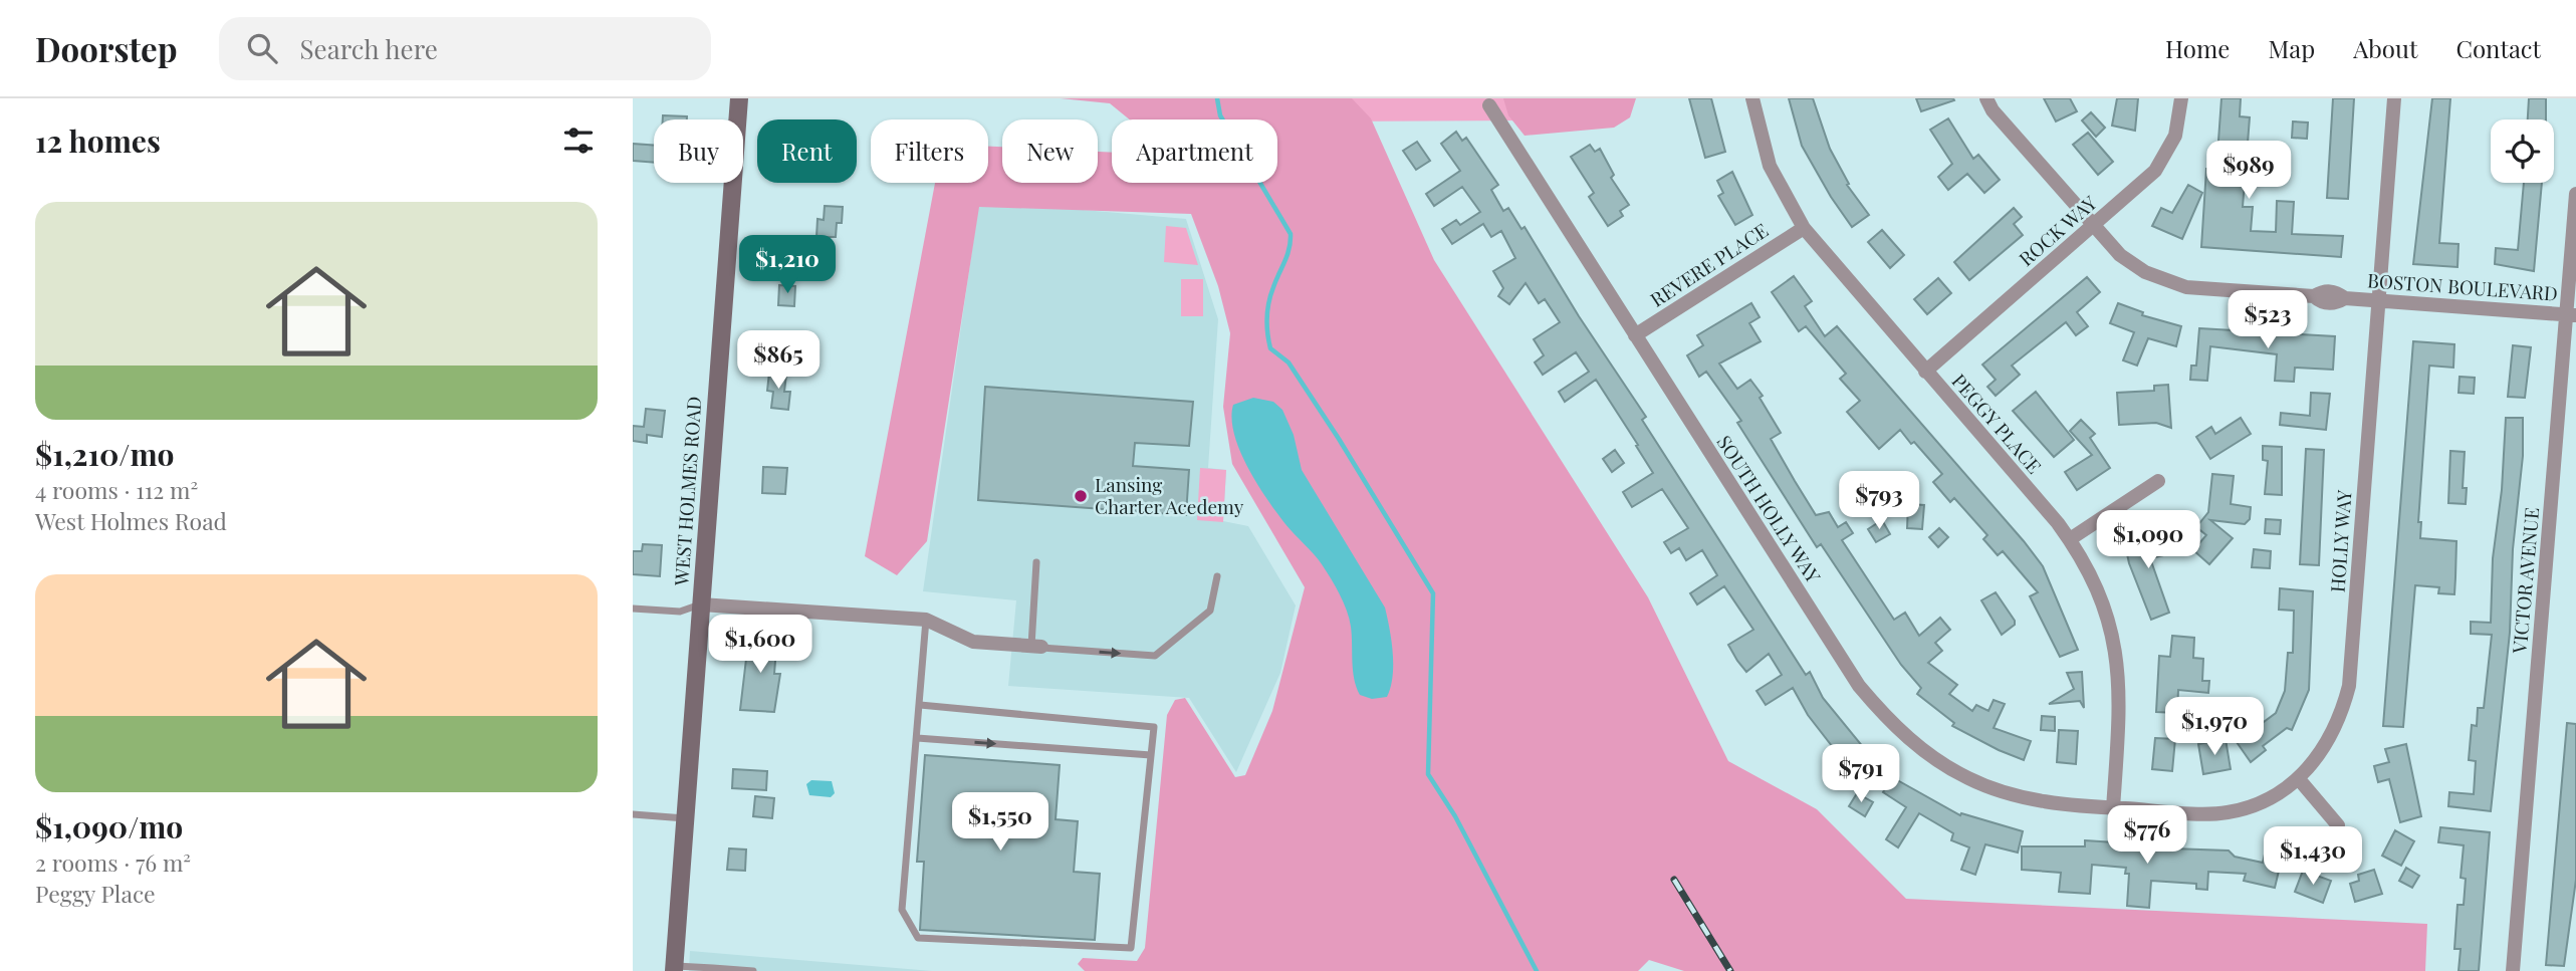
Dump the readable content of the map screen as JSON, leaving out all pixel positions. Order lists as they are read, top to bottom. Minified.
{"streets":{"street":["ROCK WAY","REVERE PLACE","BOSTON BOULEVARD","PEGGY PLACE","WEST HOLMES ROAD","SOUTH HOLLY WAY","HOLLY WAY","VICTOR AVENUE"]},"crossings":[["ROCK WAY","BOSTON BOULEVARD"],["ROCK WAY","PEGGY PLACE"],["REVERE PLACE","PEGGY PLACE"],["REVERE PLACE","SOUTH HOLLY WAY"],["BOSTON BOULEVARD","HOLLY WAY"],["BOSTON BOULEVARD","VICTOR AVENUE"],["PEGGY PLACE","SOUTH HOLLY WAY"],["PEGGY PLACE","HOLLY WAY"],["SOUTH HOLLY WAY","HOLLY WAY"]],"places":["Lansing Charter Acedemy"],"page":{"header":"Doorstep","search":"Search here","nav":["Home","Map","About","Contact"],"heading":"12 homes","chip":["Buy","Rent","Filters","New","Apartment"],"price":["$989","$1,210","$523","$865","$793","$1,090","$1,600","$1,970","$791","$1,550","$776","$1,430"],"list":[{"name":"$1,210/mo","note":"4 rooms · 112 m² · West Holmes Road"},{"name":"$1,090/mo","note":"2 rooms · 76 m² · Peggy Place"}]}}
